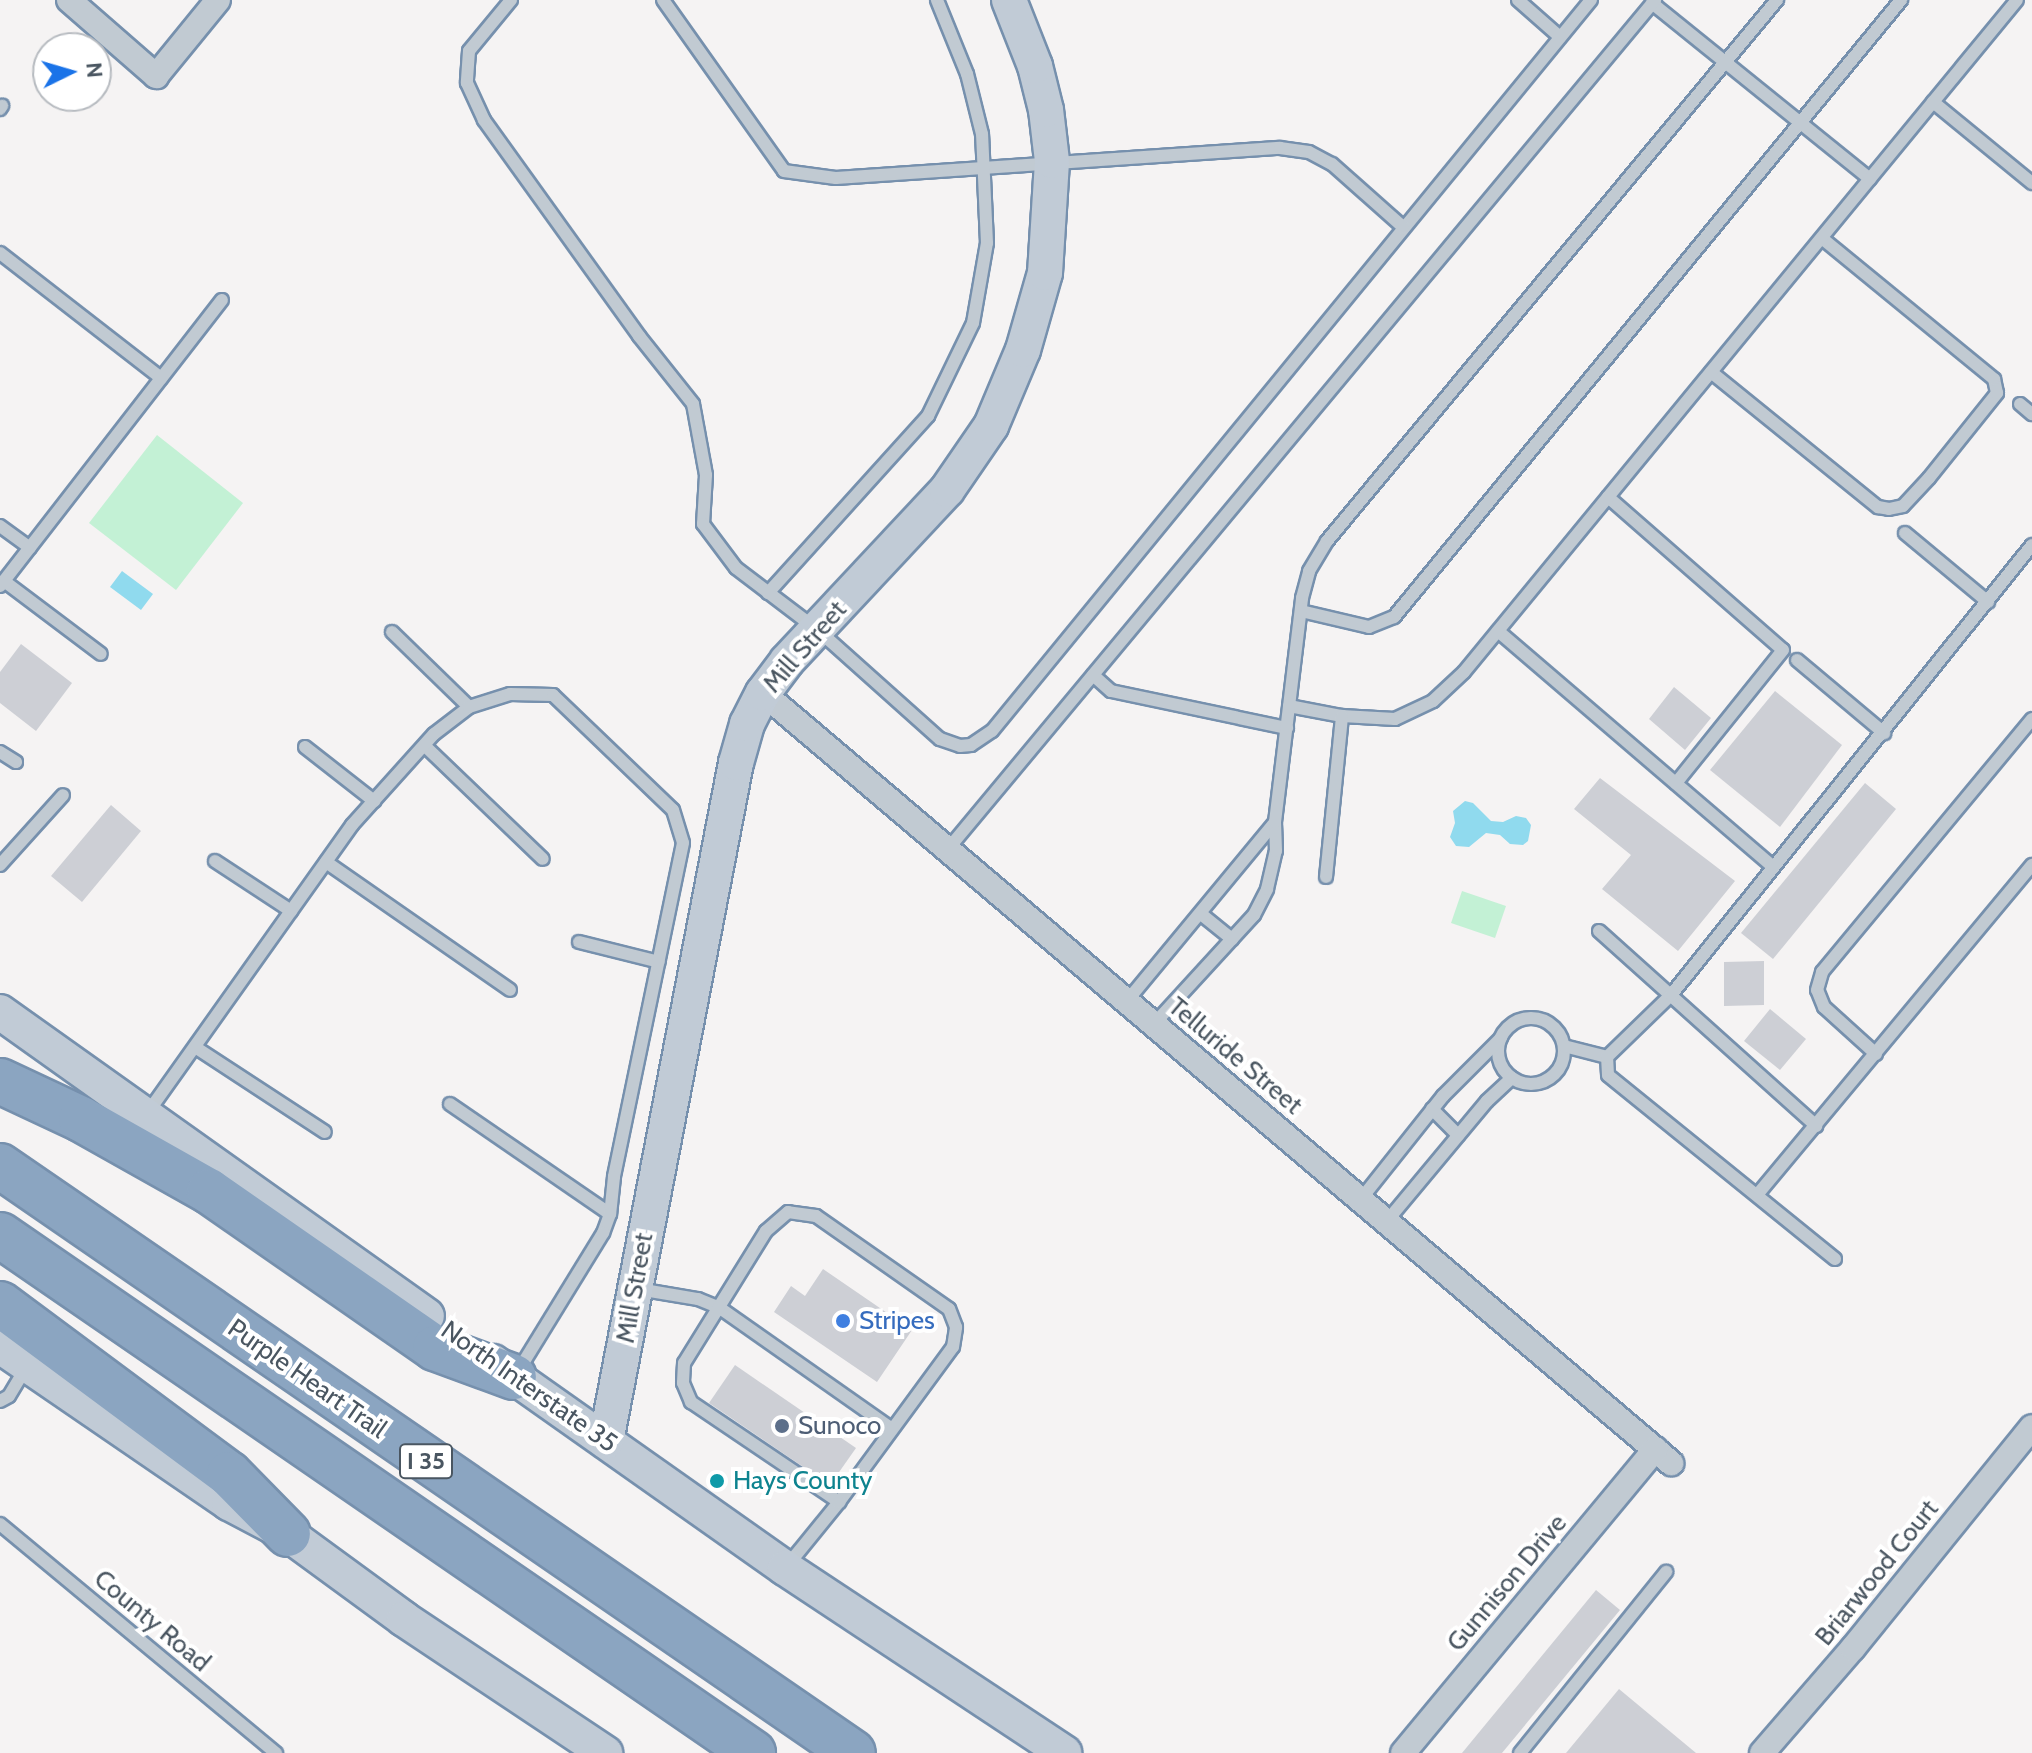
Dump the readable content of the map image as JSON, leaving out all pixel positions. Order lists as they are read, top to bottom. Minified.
{"streets":{"highway":["Purple Heart Trail","I 35"],"main road":["Mill Street","North Interstate 35"],"street":["Telluride Street","Briarwood Court","Gunnison Drive"],"lane":["County Road"]},"crossings":[["Mill Street","Telluride Street"],["Mill Street","North Interstate 35"],["Telluride Street","Gunnison Drive"]],"places":["Stripes","Sunoco","Hays County"],"north":"right"}
